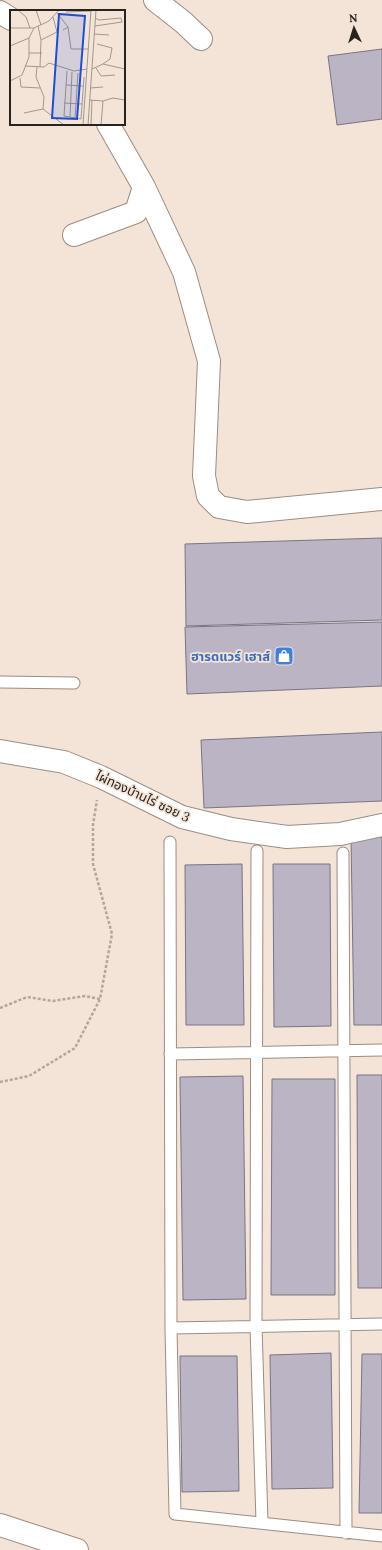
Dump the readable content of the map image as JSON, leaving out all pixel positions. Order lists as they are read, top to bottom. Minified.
{"streets":{"street":["ไผ่ทองบ้านไร่ ซอย 3"]},"places":{"shop":["ฮารดแวร์ เฮาส์"]},"north":"top"}
